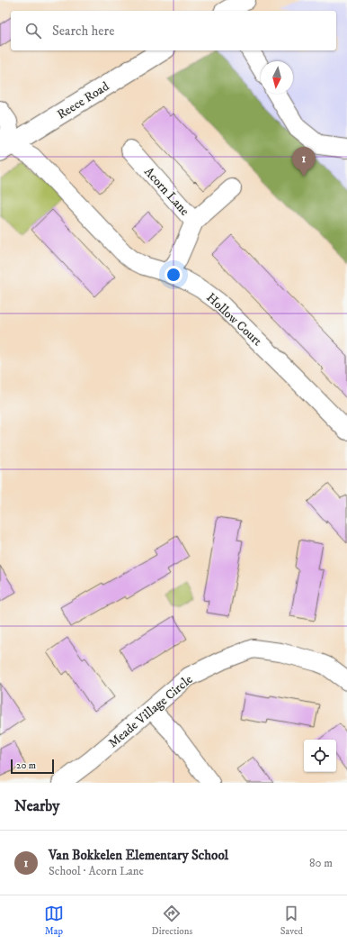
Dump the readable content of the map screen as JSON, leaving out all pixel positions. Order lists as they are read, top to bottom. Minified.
{"streets":{"main road":["Reece Road"],"street":["Acorn Lane","Hollow Court","Meade Village Circle"]},"crossings":[["Reece Road","Hollow Court"],["Acorn Lane","Hollow Court"]],"scale_bar":"20 m","north":"bottom","page":{"search":"Search here","pins":"1","scale":"20 m","heading":"Nearby","list":[{"mark":"1","name":"Van Bokkelen Elementary School","note":"School · Acorn Lane","value":"80 m"}],"nav":["Map","Directions","Saved"]}}
